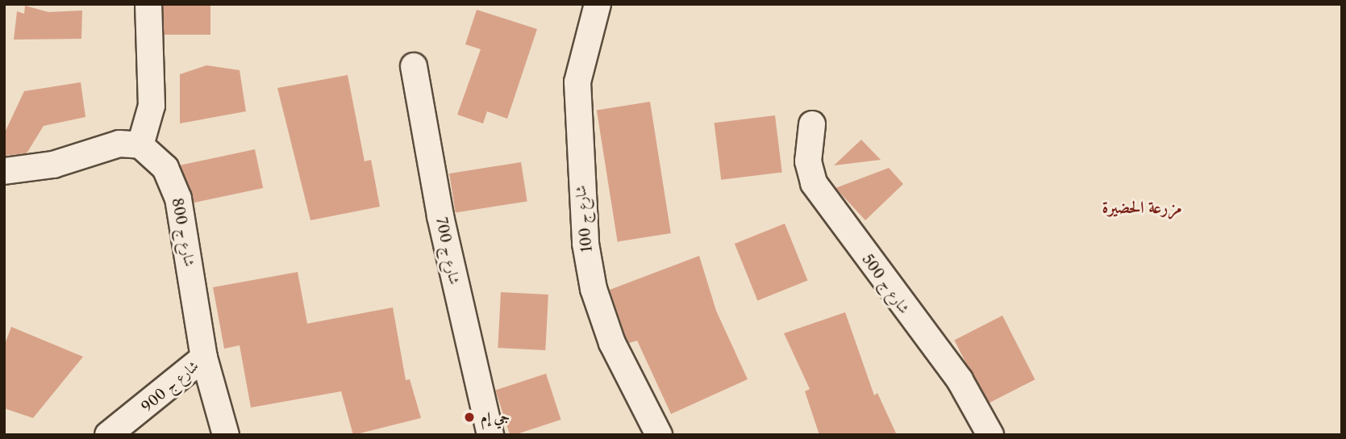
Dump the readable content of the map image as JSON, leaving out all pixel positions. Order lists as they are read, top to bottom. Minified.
{"streets":{"street":["شارع ج 100","شارع ج 800","شارع ج 700","شارع ج 500","شارع ج 900"]},"crossings":[["شارع ج 800","شارع ج 900"]],"districts":["مزرعة الحضيرة"],"places":["جي إم"]}
